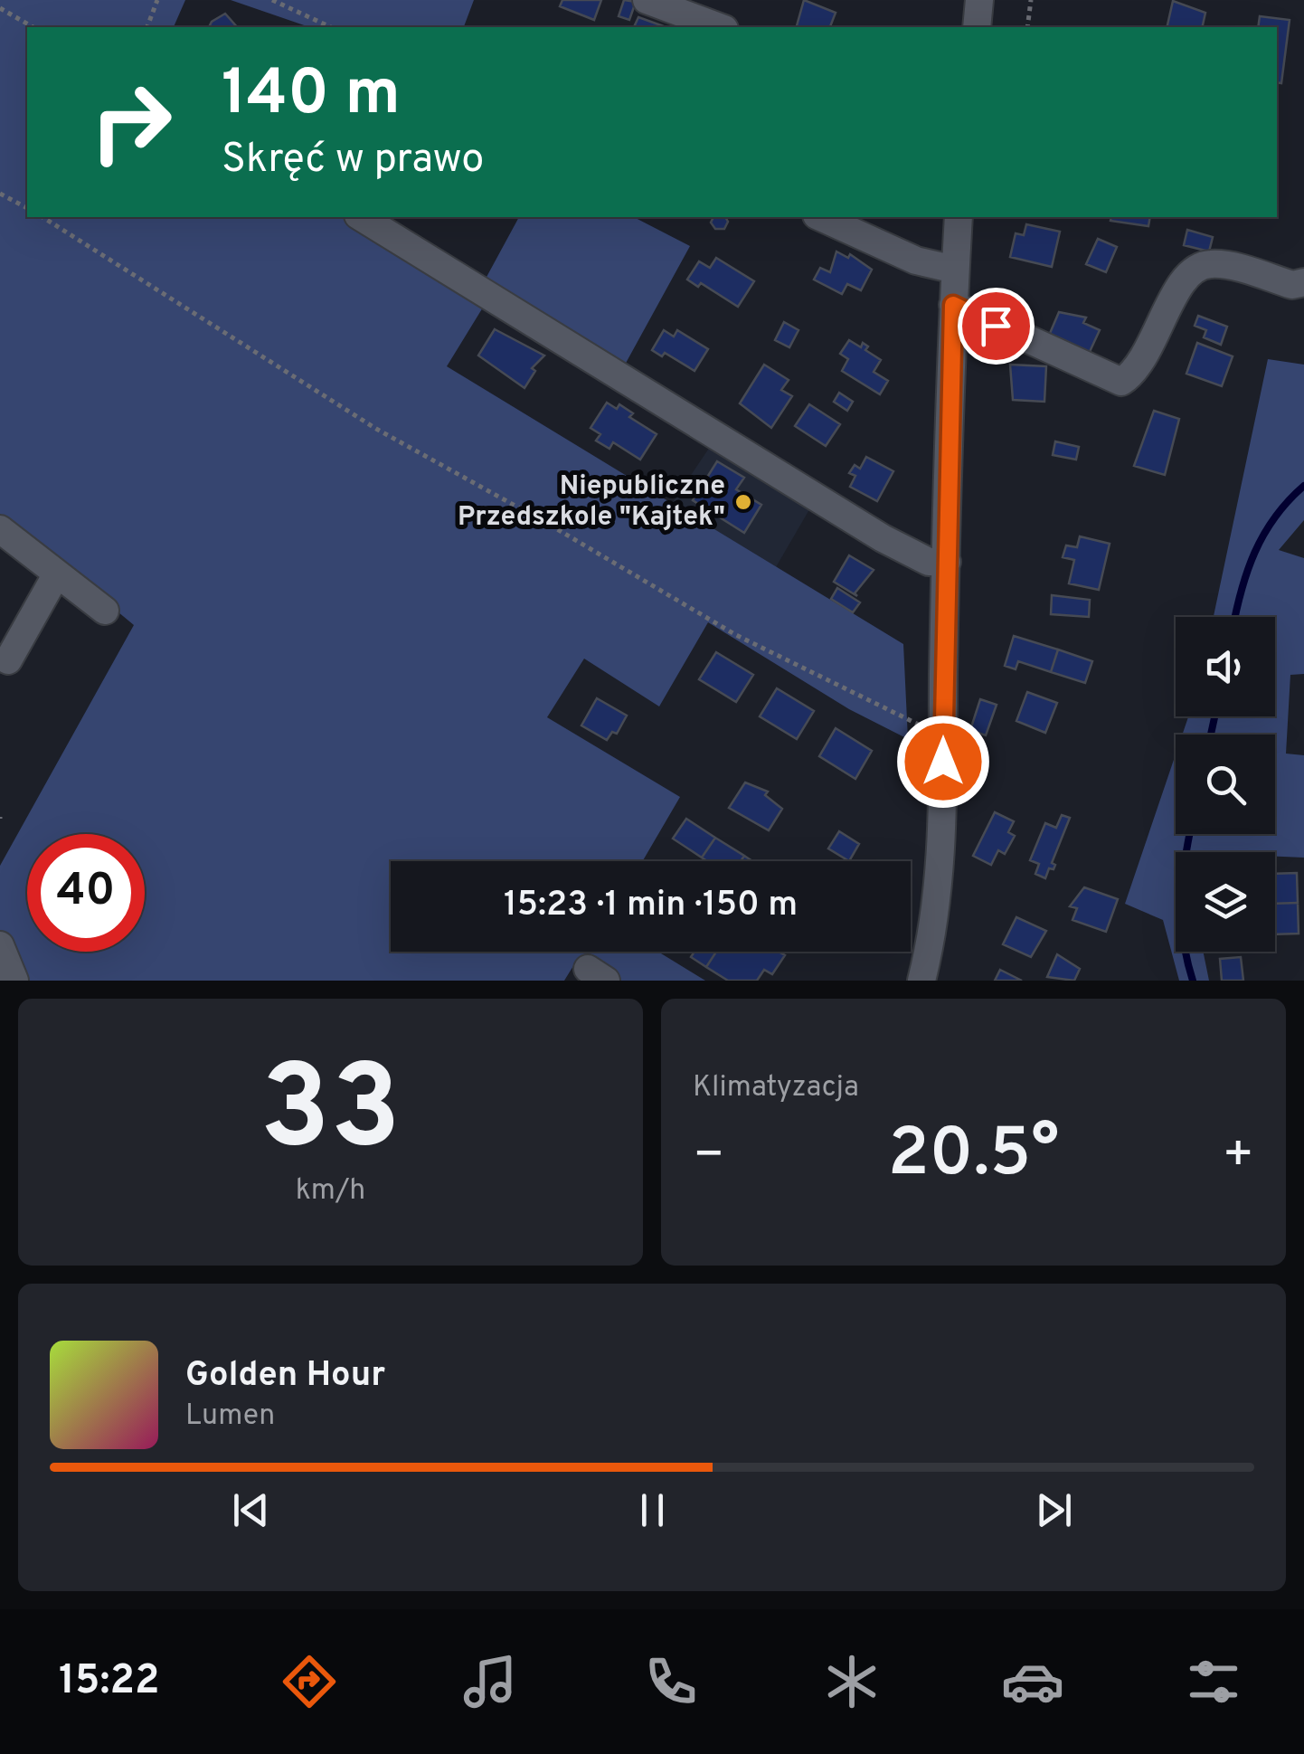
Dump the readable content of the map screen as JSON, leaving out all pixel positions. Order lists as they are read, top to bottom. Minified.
{"places":["Niepubliczne Przedszkole \"Kajtek\""],"page":{"turn":["140 m","Skręć w prawo"],"limit":"40","trip":"15:23 · 1 min · 150 m","tile":[["33","km/h"],"Klimatyzacja"],"heat":["−","20.5°","+"],"song":["Golden Hour","Lumen"],"tabs":"15:22"}}
